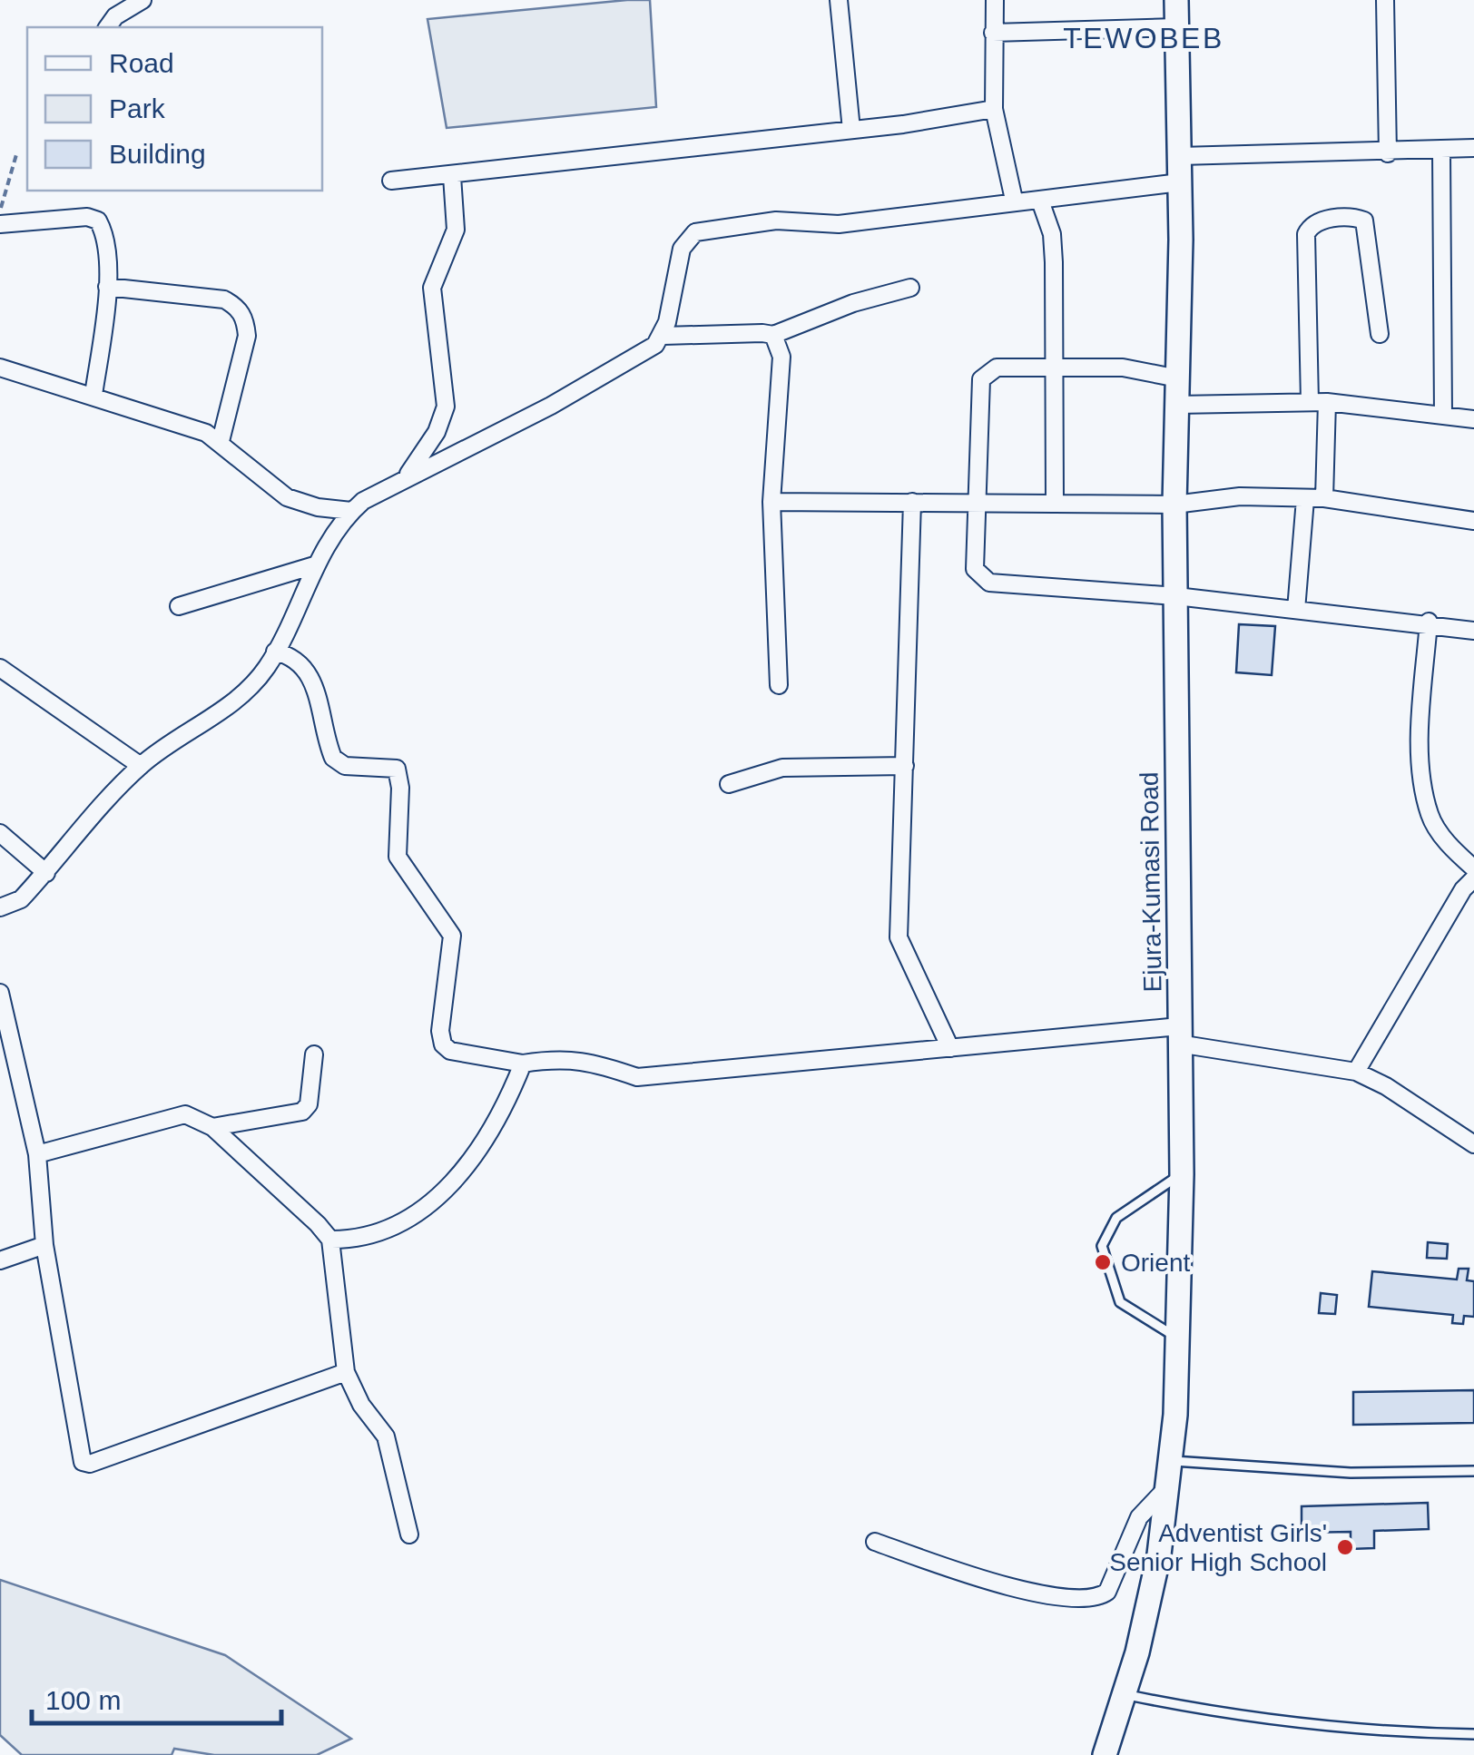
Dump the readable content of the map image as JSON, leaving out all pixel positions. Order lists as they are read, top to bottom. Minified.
{"streets":{"main road":["Ejura-Kumasi Road"]},"districts":["TEWOBEB"],"places":["Orient","Adventist Girls' Senior High School"],"legend":["Road","Park","Building"],"scale_bar":"100 m"}
